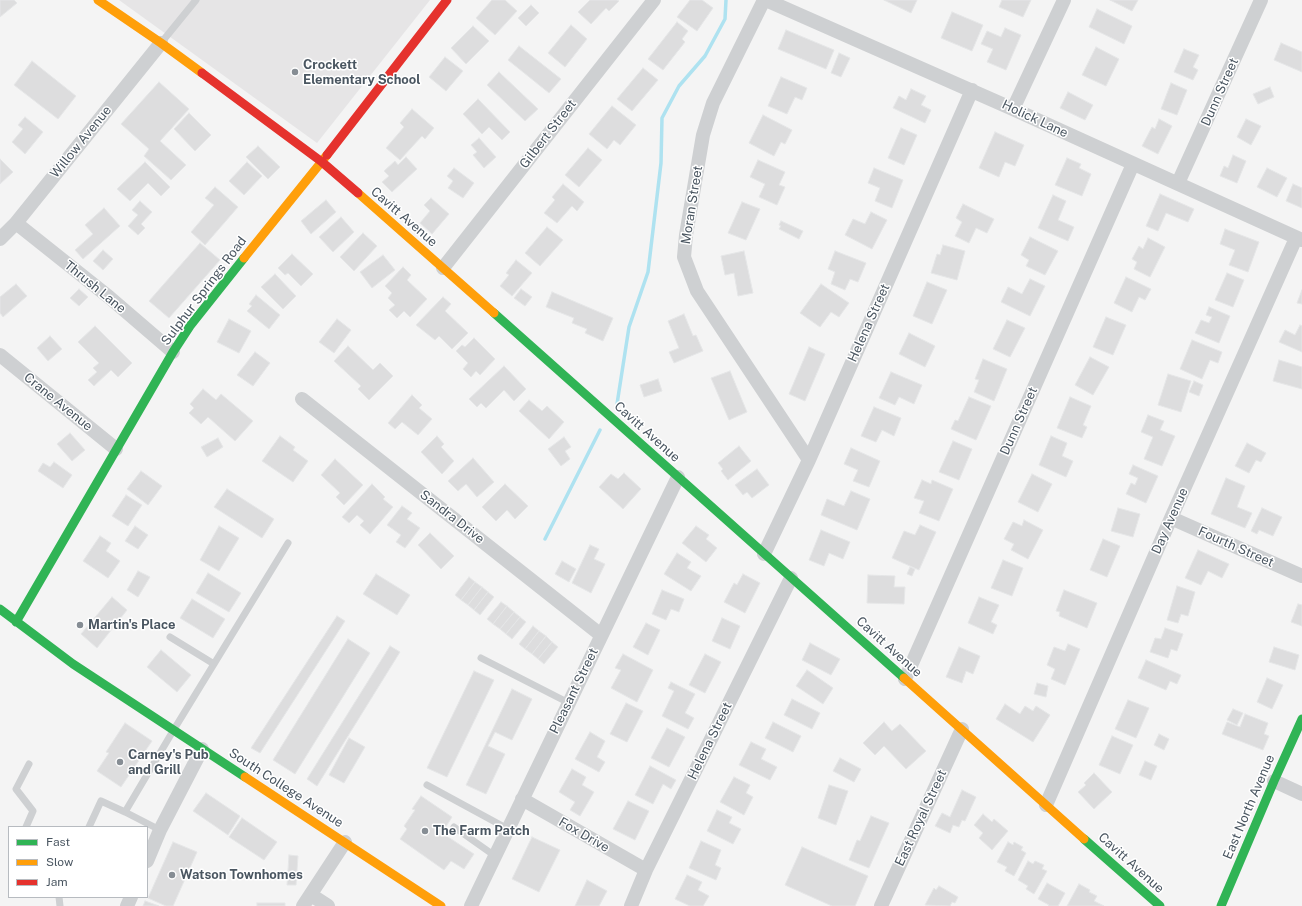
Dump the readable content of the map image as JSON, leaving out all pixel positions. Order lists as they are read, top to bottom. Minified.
{"streets":{"street":["Dunn Street","Holick Lane","Gilbert Street","Willow Avenue","Moran Street","Cavitt Avenue","Thrush Lane","Sulphur Springs Road","Helena Street","Crane Avenue","Sandra Drive","Day Avenue","Fourth Street","Pleasant Street","South College Avenue","East North Avenue","East Royal Street","Fox Drive"]},"crossings":[["Dunn Street","Holick Lane"],["Dunn Street","Cavitt Avenue"],["Holick Lane","Moran Street"],["Holick Lane","Helena Street"],["Holick Lane","Day Avenue"],["Gilbert Street","Cavitt Avenue"],["Willow Avenue","Cavitt Avenue"],["Willow Avenue","Thrush Lane"],["Moran Street","Helena Street"],["Cavitt Avenue","Sulphur Springs Road"],["Cavitt Avenue","Helena Street"],["Cavitt Avenue","Day Avenue"],["Cavitt Avenue","Pleasant Street"],["Cavitt Avenue","East Royal Street"],["Thrush Lane","Sulphur Springs Road"],["Sulphur Springs Road","Crane Avenue"],["Sulphur Springs Road","South College Avenue"],["Helena Street","Fox Drive"],["Sandra Drive","Pleasant Street"],["Day Avenue","Fourth Street"],["Pleasant Street","Fox Drive"]],"places":["Crockett Elementary School","Martin's Place","Carney's Pub and Grill","The Farm Patch","Watson Townhomes"],"legend":["Fast","Slow","Jam"]}
